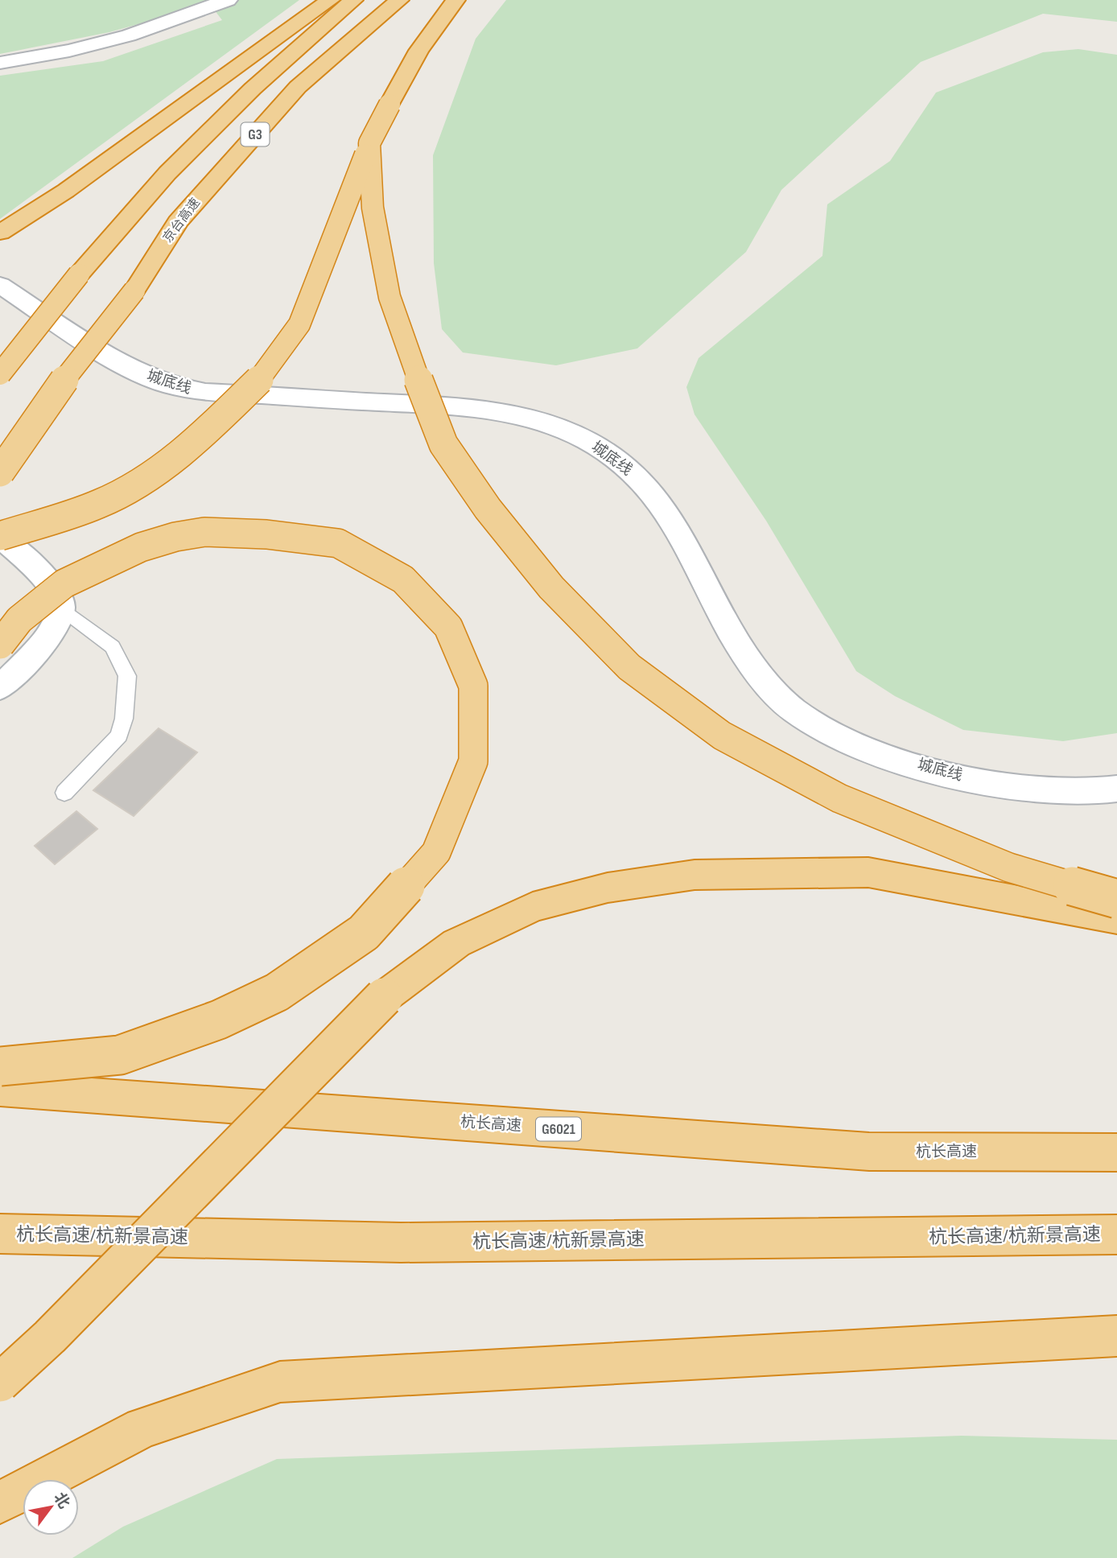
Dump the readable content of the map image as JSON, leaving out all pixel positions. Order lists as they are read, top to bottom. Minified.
{"streets":{"highway":["G3","京台高速","杭长高速","G6021","杭长高速/杭新景高速"],"main road":["城底线"]},"north":"top right"}
